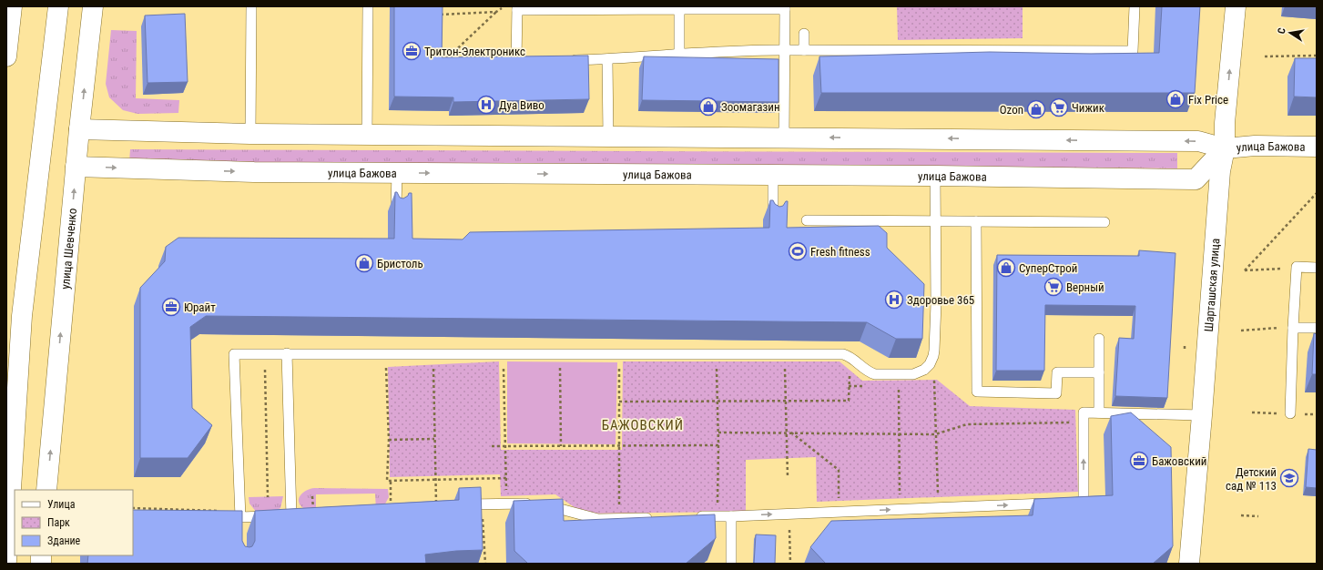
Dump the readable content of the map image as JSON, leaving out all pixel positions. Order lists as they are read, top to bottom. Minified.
{"streets":{"street":["улица Бажова","улица Шевченко","Шарташская улица"]},"crossings":[["улица Бажова","улица Шевченко"],["улица Бажова","Шарташская улица"]],"districts":["БАЖОВСКИЙ"],"places":{"office":["Тритон-Электроникс","Юрайт","Бажовский"],"shop":["Fix Price","Зоомагазин","Ozon","Бристоль","СуперСтрой"],"hospital":["Дуа Виво","Здоровье 365"],"supermarket":["Чижик","Верный"],"sports":["Fresh fitness"],"school or university":["Детский сад № 113"]},"legend":["Улица","Парк","Здание"],"north":"left"}
